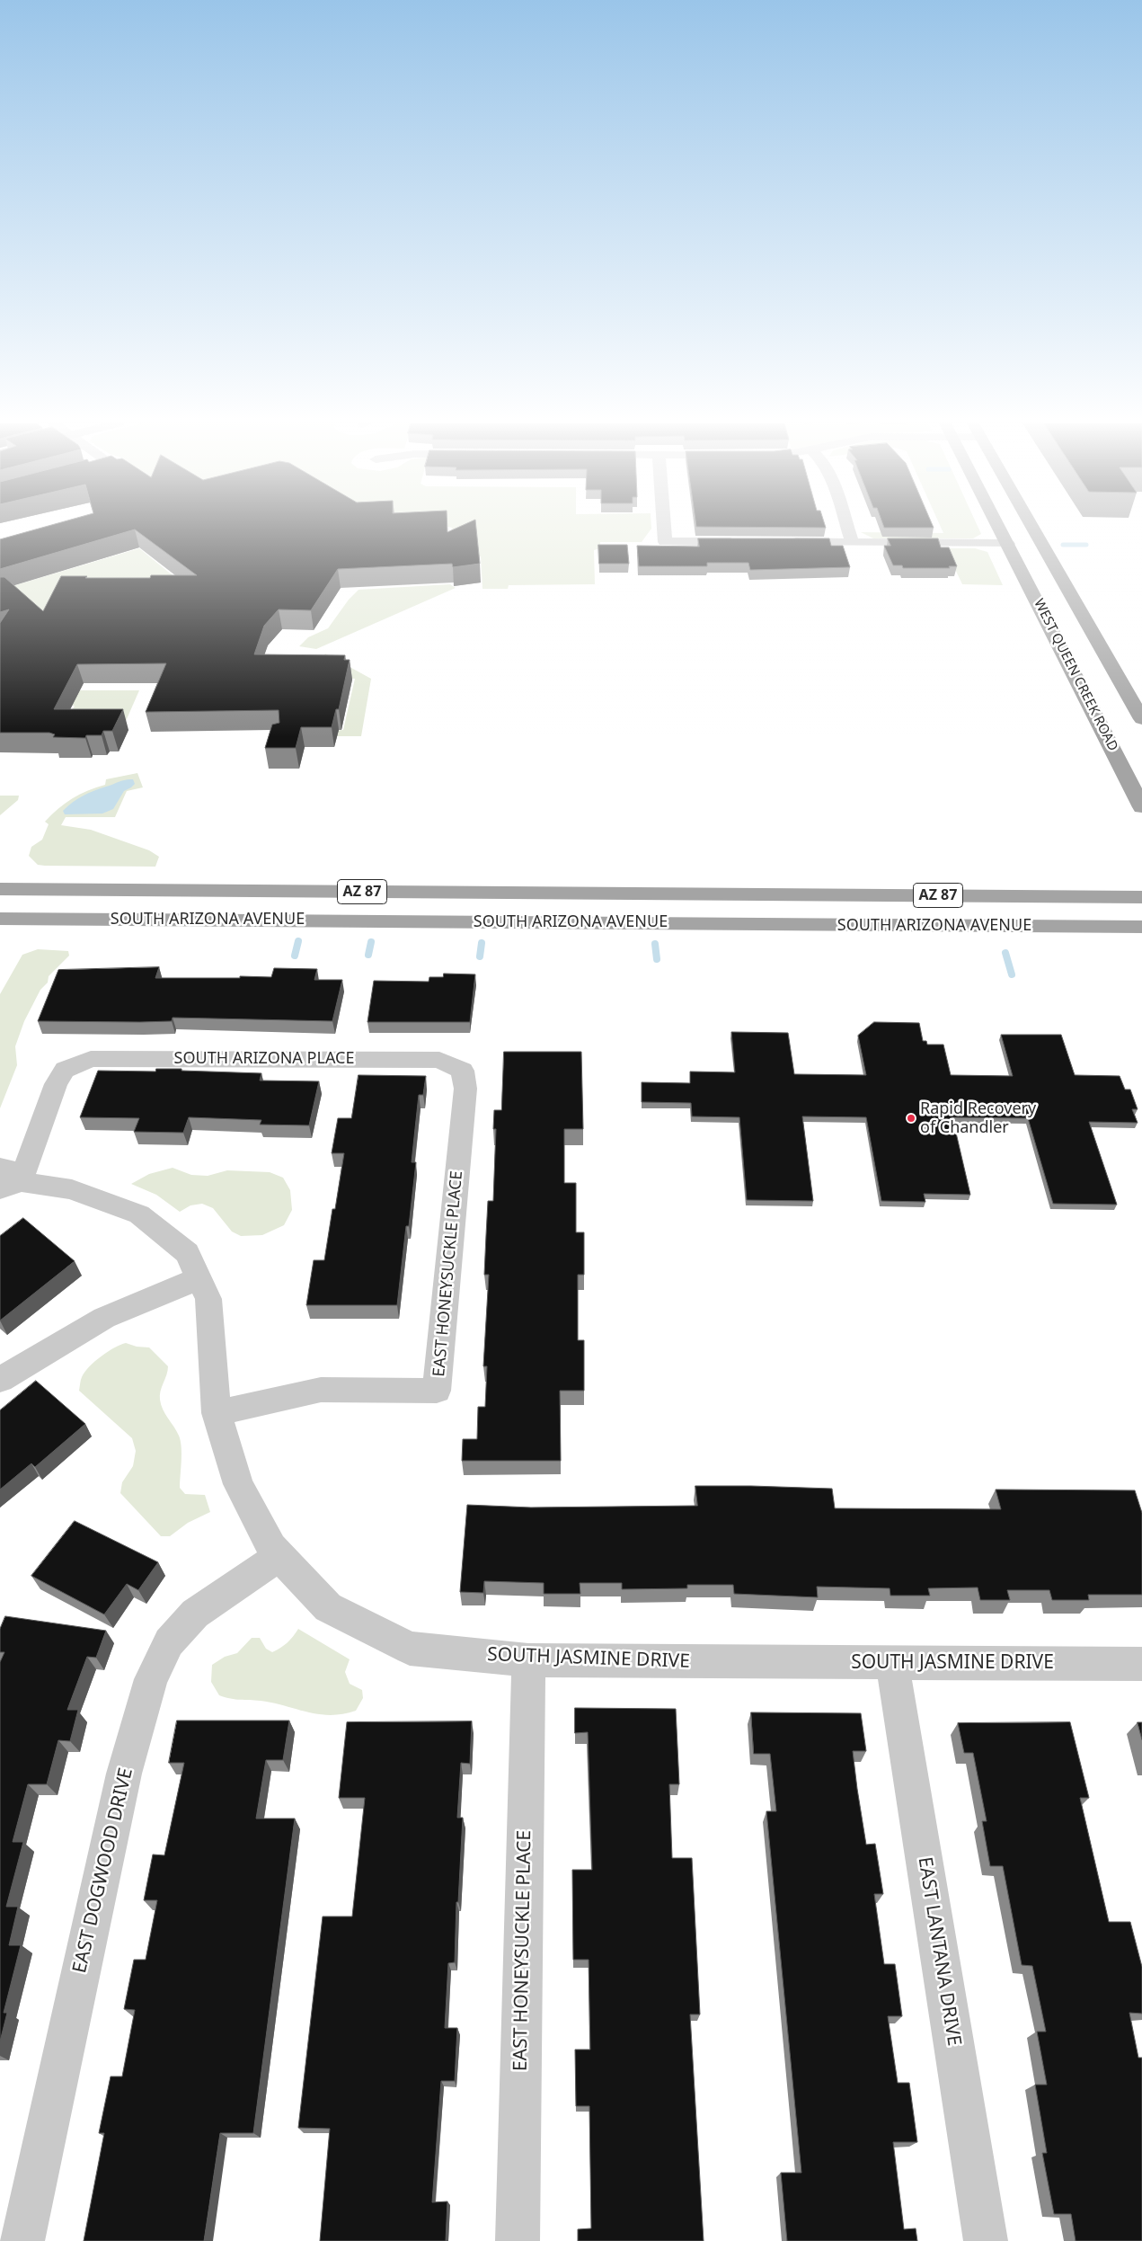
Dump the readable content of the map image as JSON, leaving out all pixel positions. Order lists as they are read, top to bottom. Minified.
{"streets":{"main road":["WEST QUEEN CREEK ROAD","AZ 87","SOUTH ARIZONA AVENUE"],"street":["SOUTH ARIZONA PLACE","EAST HONEYSUCKLE PLACE","SOUTH JASMINE DRIVE","EAST DOGWOOD DRIVE","EAST LANTANA DRIVE"]},"crossings":[["SOUTH ARIZONA PLACE","EAST HONEYSUCKLE PLACE"],["SOUTH ARIZONA PLACE","SOUTH JASMINE DRIVE"],["EAST HONEYSUCKLE PLACE","SOUTH JASMINE DRIVE"],["SOUTH JASMINE DRIVE","EAST DOGWOOD DRIVE"],["SOUTH JASMINE DRIVE","EAST LANTANA DRIVE"]],"places":["Rapid Recovery of Chandler"]}
